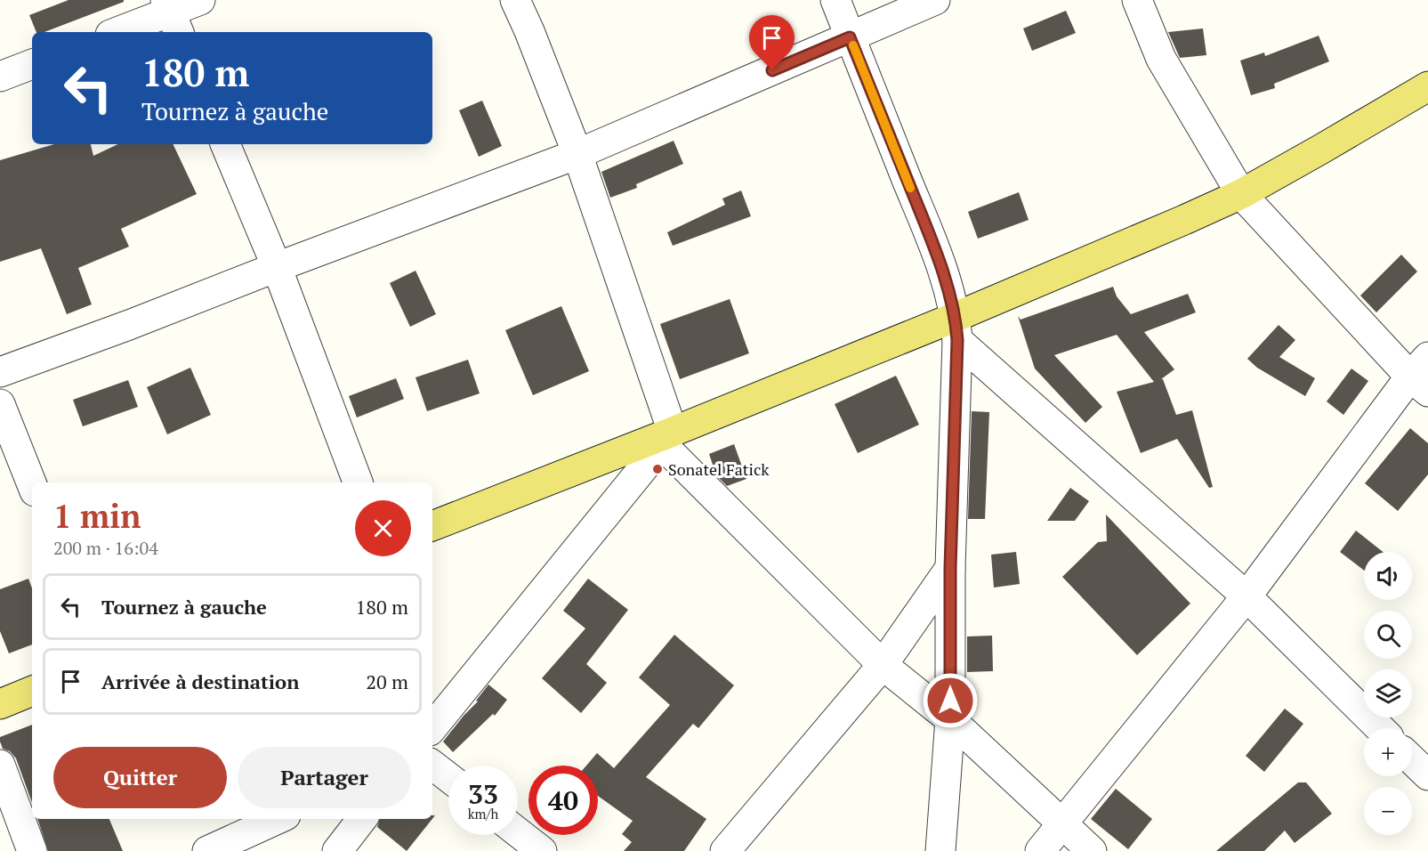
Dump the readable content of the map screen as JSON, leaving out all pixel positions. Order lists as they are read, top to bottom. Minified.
{"places":["Sonatel Fatick"],"page":{"turn":["180 m","Tournez à gauche"],"heading":["1 min","200 m · 16:04"],"map_buttons":["+","−"],"list":[{"name":"Tournez à gauche","value":"180 m"},{"name":"Arrivée à destination","value":"20 m"}],"buttons":["Quitter","Partager"],"speed":"33 km/h","limit":"40"}}
